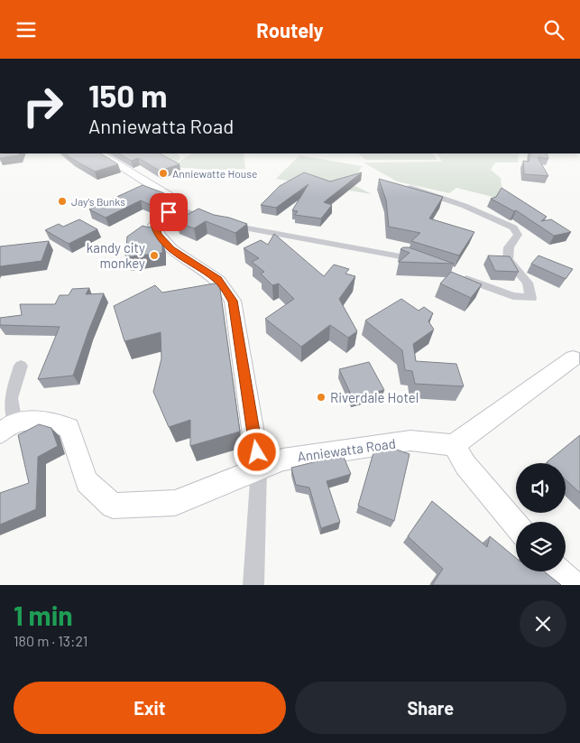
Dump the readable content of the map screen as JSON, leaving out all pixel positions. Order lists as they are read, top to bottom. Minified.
{"streets":{"street":["Anniewatta Road"]},"places":["Anniewatte House","Jay's Bunks","kandy city monkey","Riverdale Hotel"],"page":{"header":"Routely","turn":["150 m","Anniewatta Road"],"heading":["1 min","180 m · 13:21"],"buttons":["Exit","Share"]}}
